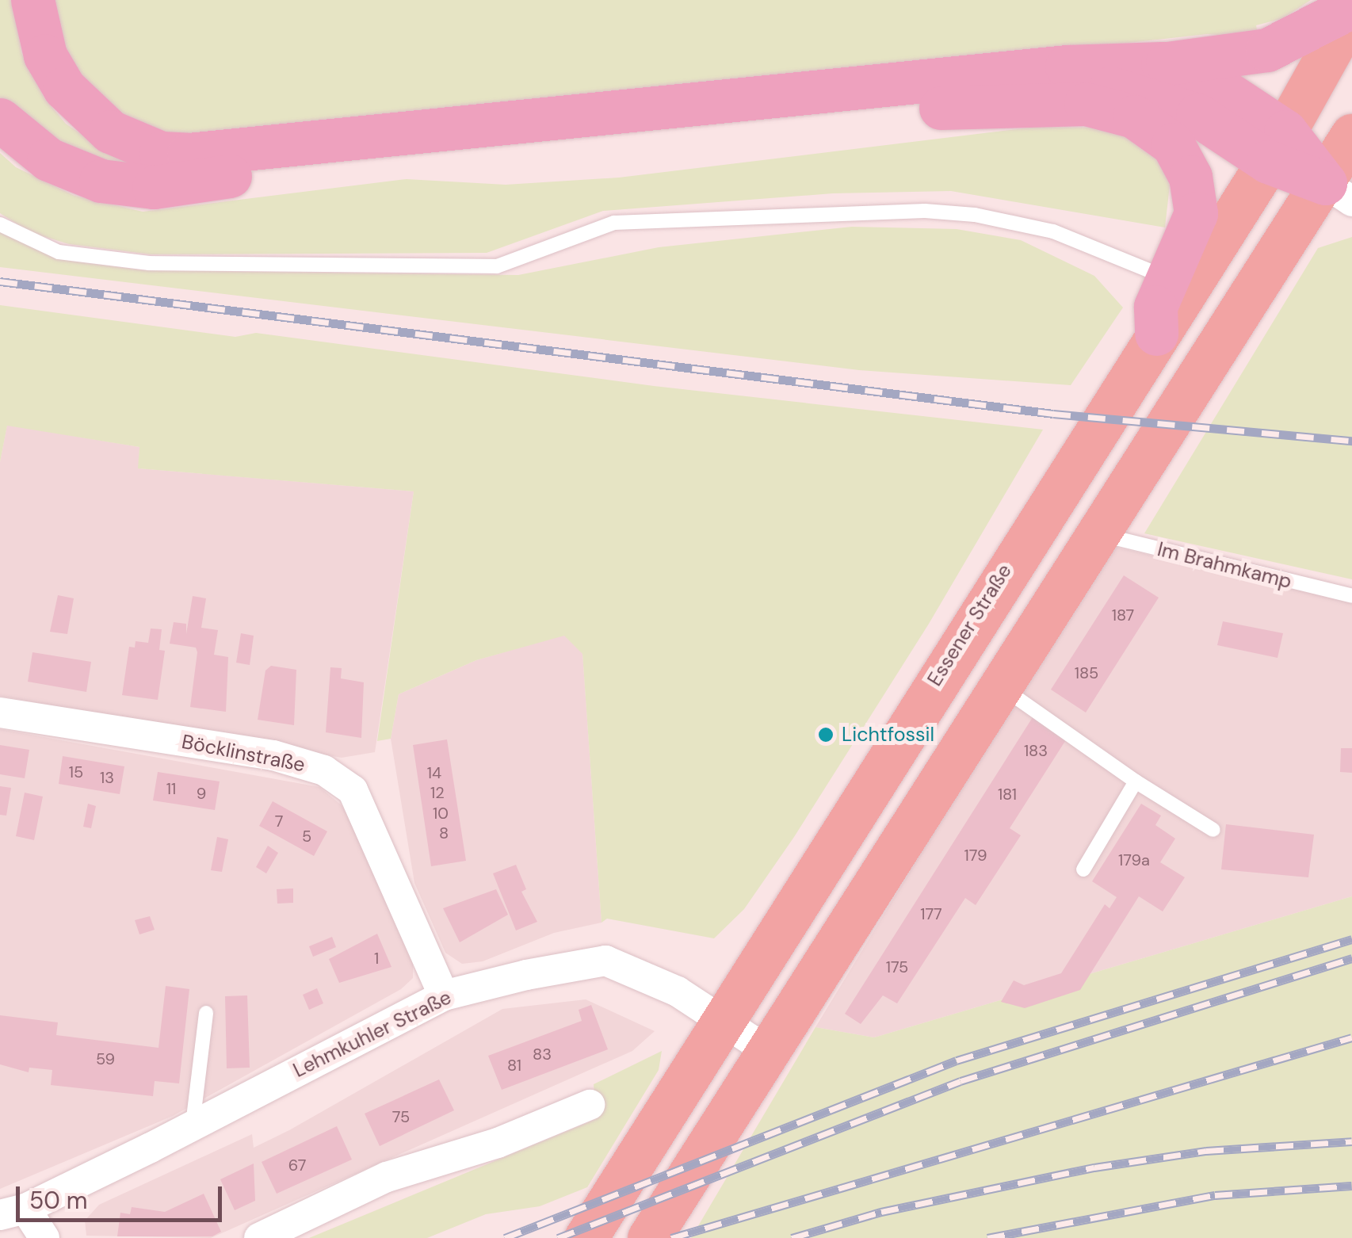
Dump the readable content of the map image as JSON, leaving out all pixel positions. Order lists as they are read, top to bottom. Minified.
{"streets":{"main road":["Essener Straße"],"street":["Böcklinstraße","Lehmkuhler Straße"],"lane":["Im Brahmkamp"]},"crossings":[["Essener Straße","Lehmkuhler Straße"],["Böcklinstraße","Lehmkuhler Straße"]],"places":["Lichtfossil"],"house_numbers":["187","185","183","15","14","13","11","12","9","181","10","7","8","5","179","179a","177","1","175","83","59","81","75","67"],"scale_bar":"50 m"}
